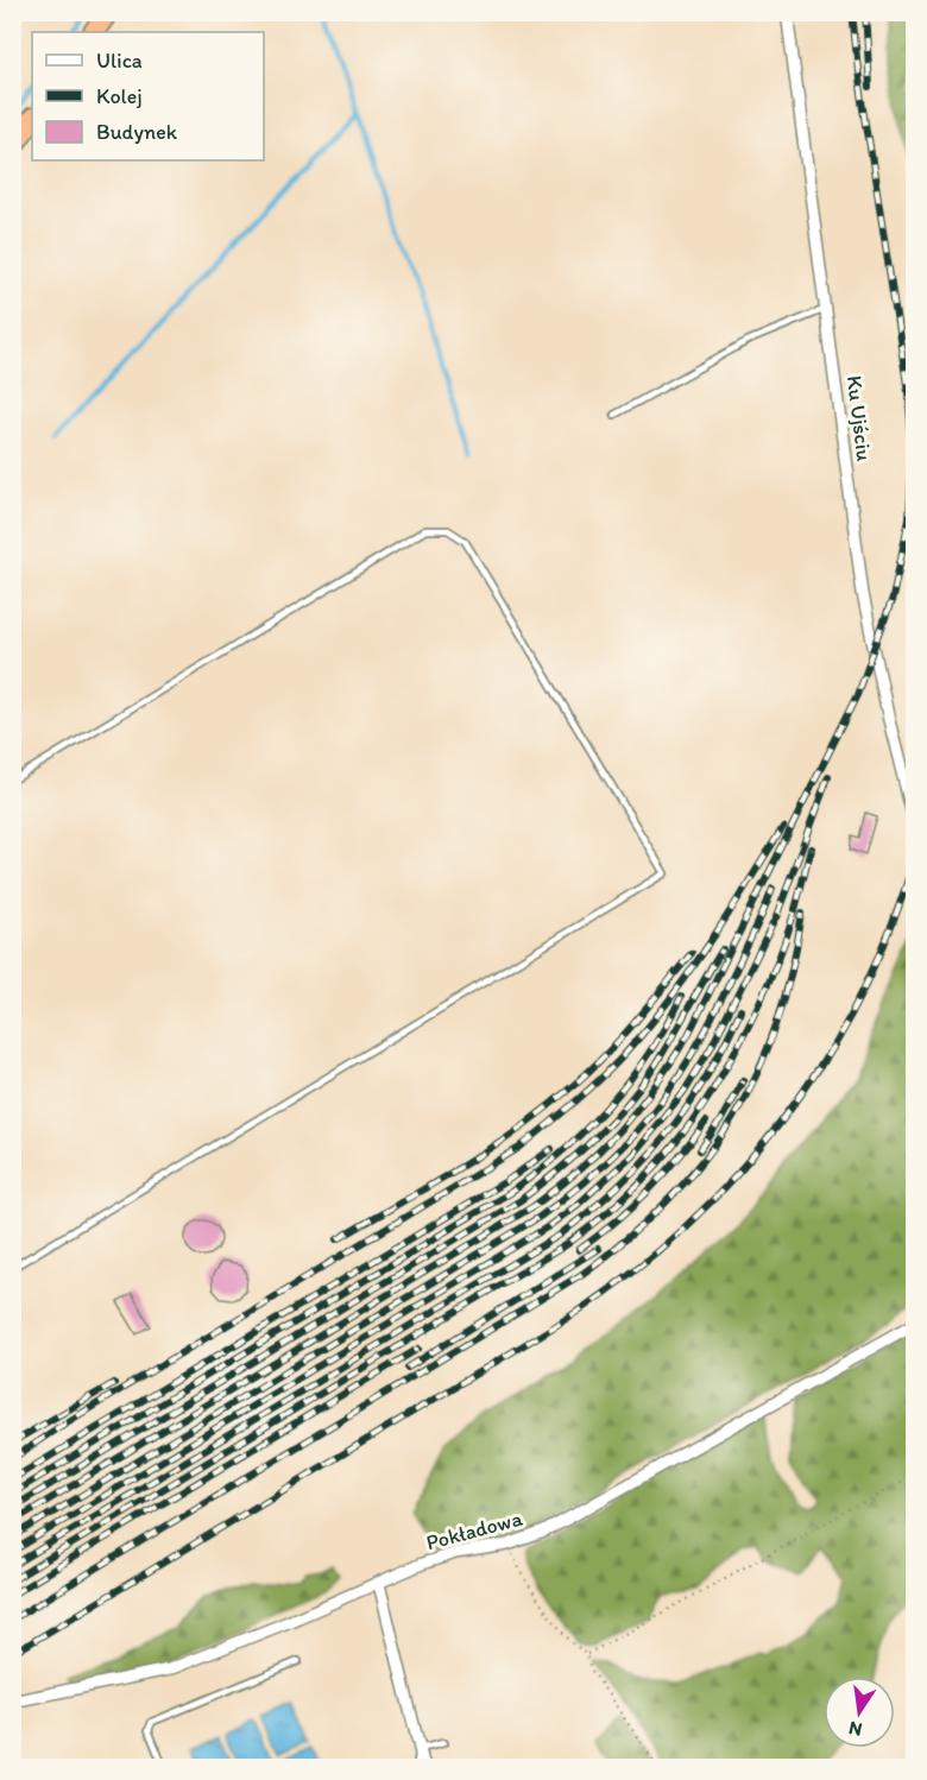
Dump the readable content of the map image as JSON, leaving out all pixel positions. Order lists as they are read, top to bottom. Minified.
{"streets":{"street":["Ku Ujściu","Pokładowa"]},"legend":["Ulica","Kolej","Budynek"],"north":"bottom"}
